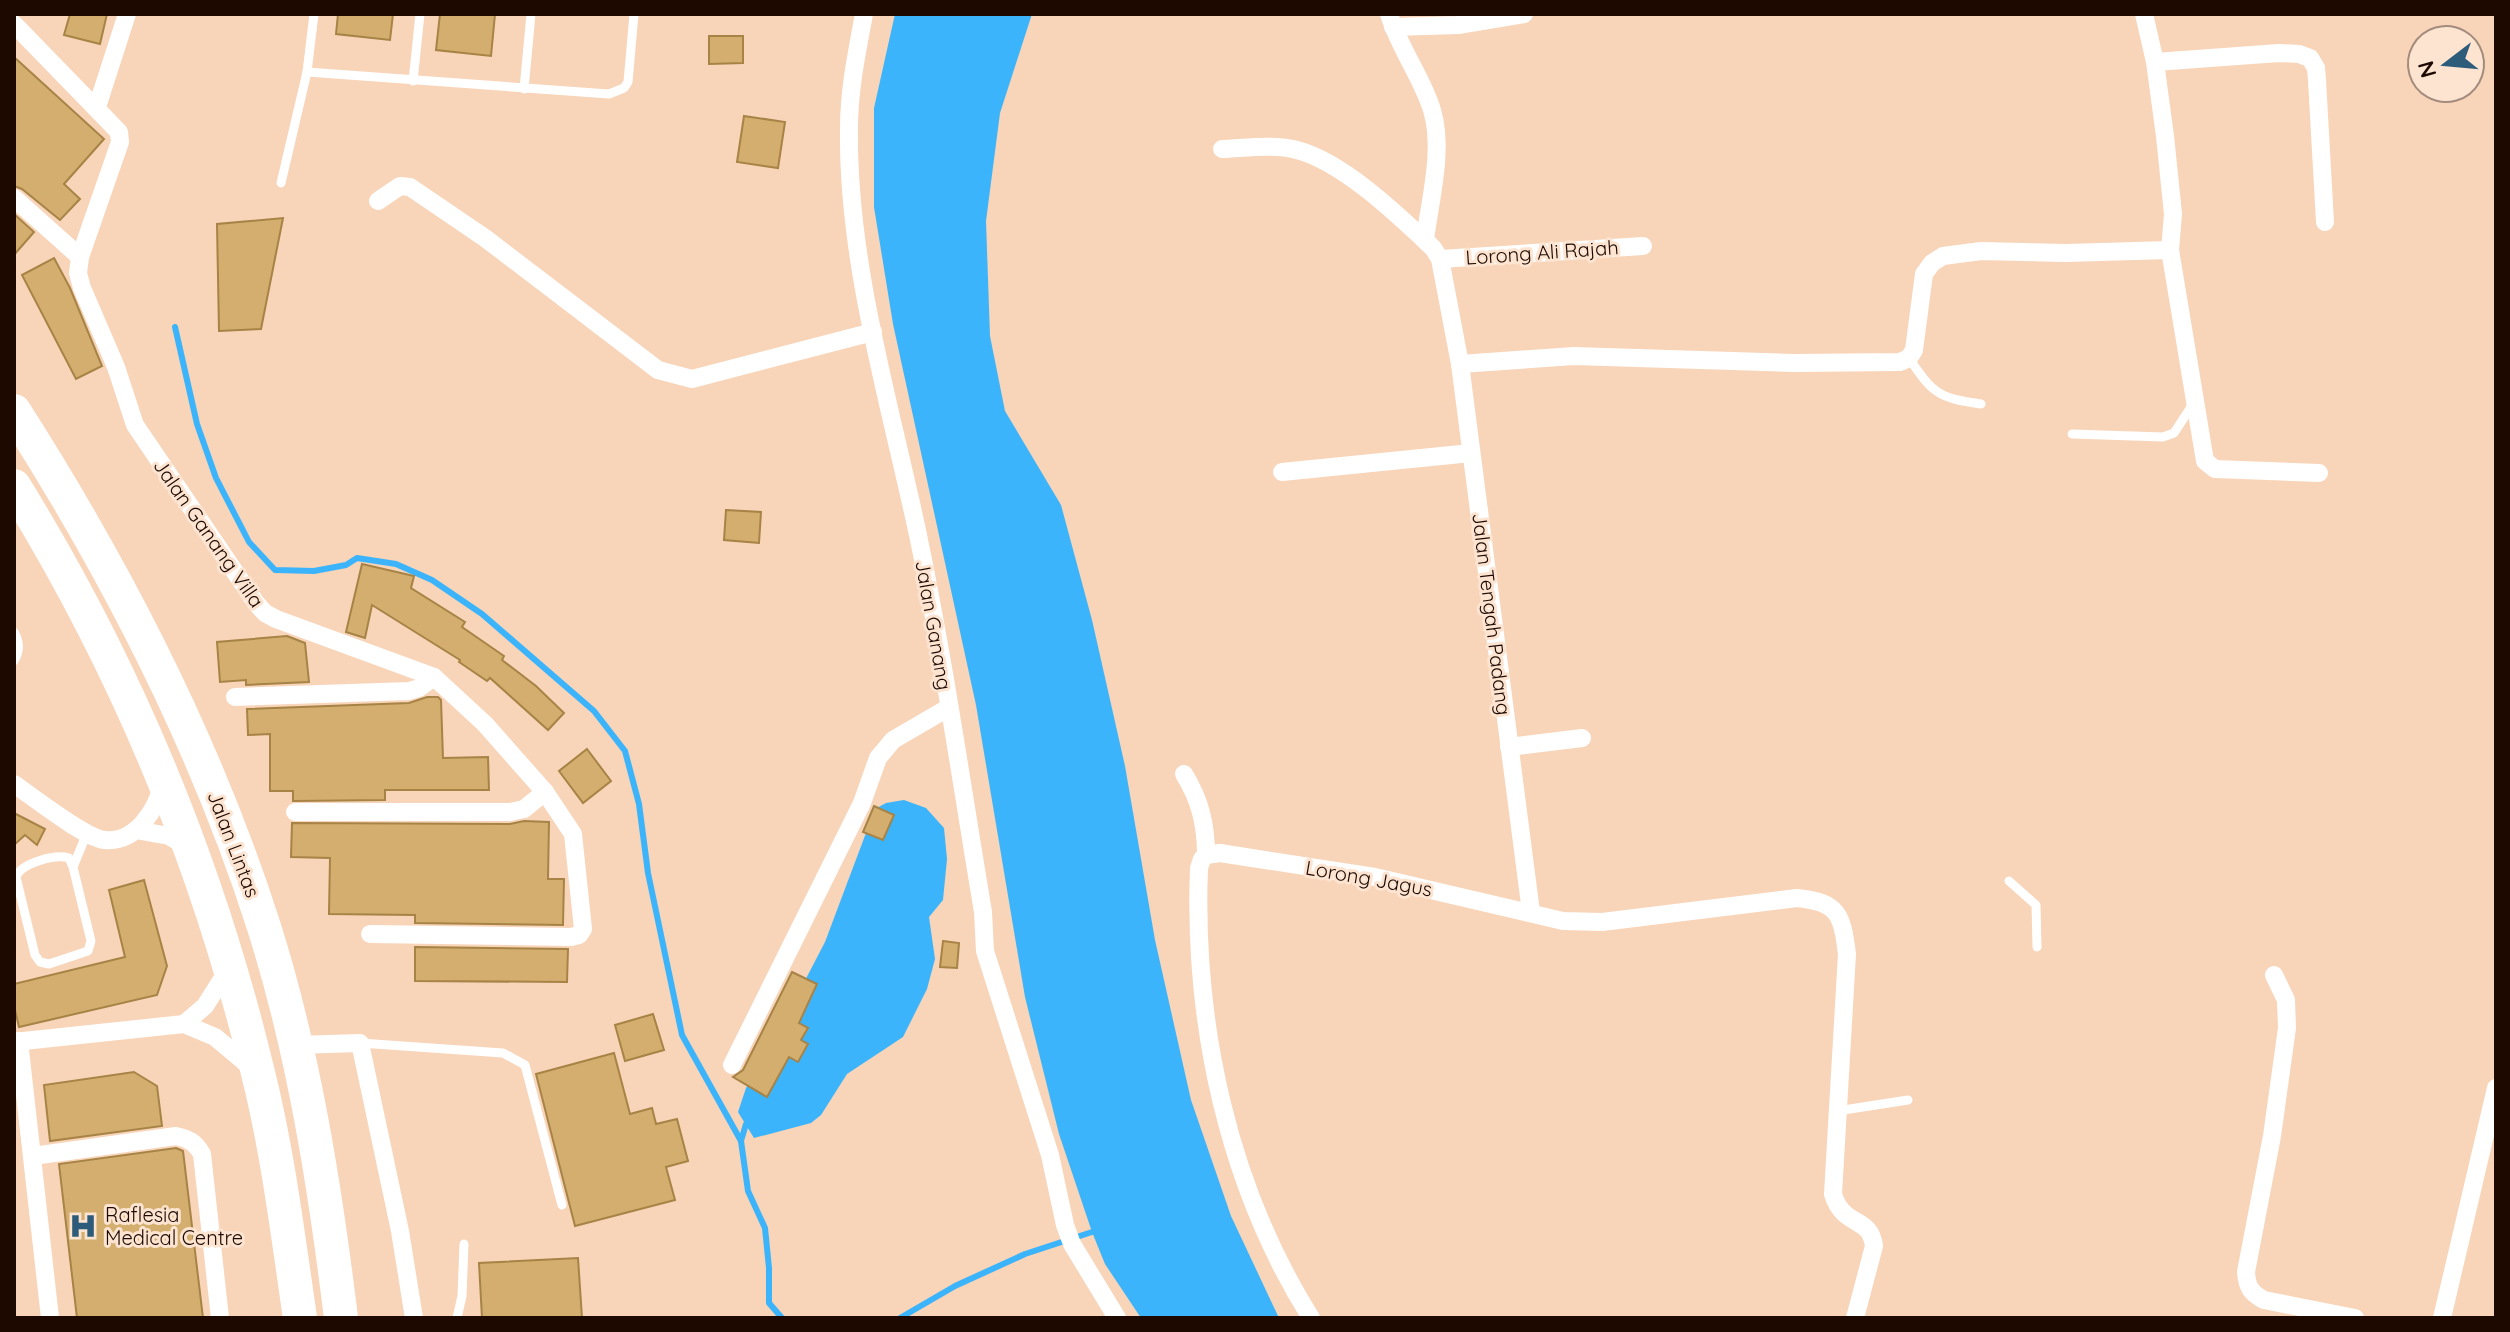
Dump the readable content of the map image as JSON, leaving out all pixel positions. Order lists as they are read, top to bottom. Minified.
{"streets":{"highway":["Jalan Lintas"],"street":["Lorong Ali Rajah","Jalan Ganang Villa","Jalan Tengah Padang","Jalan Ganang","Lorong Jagus"]},"crossings":[["Lorong Ali Rajah","Jalan Tengah Padang"],["Jalan Tengah Padang","Lorong Jagus"]],"places":{"hospital":["Raflesia Medical Centre"]},"north":"left"}
